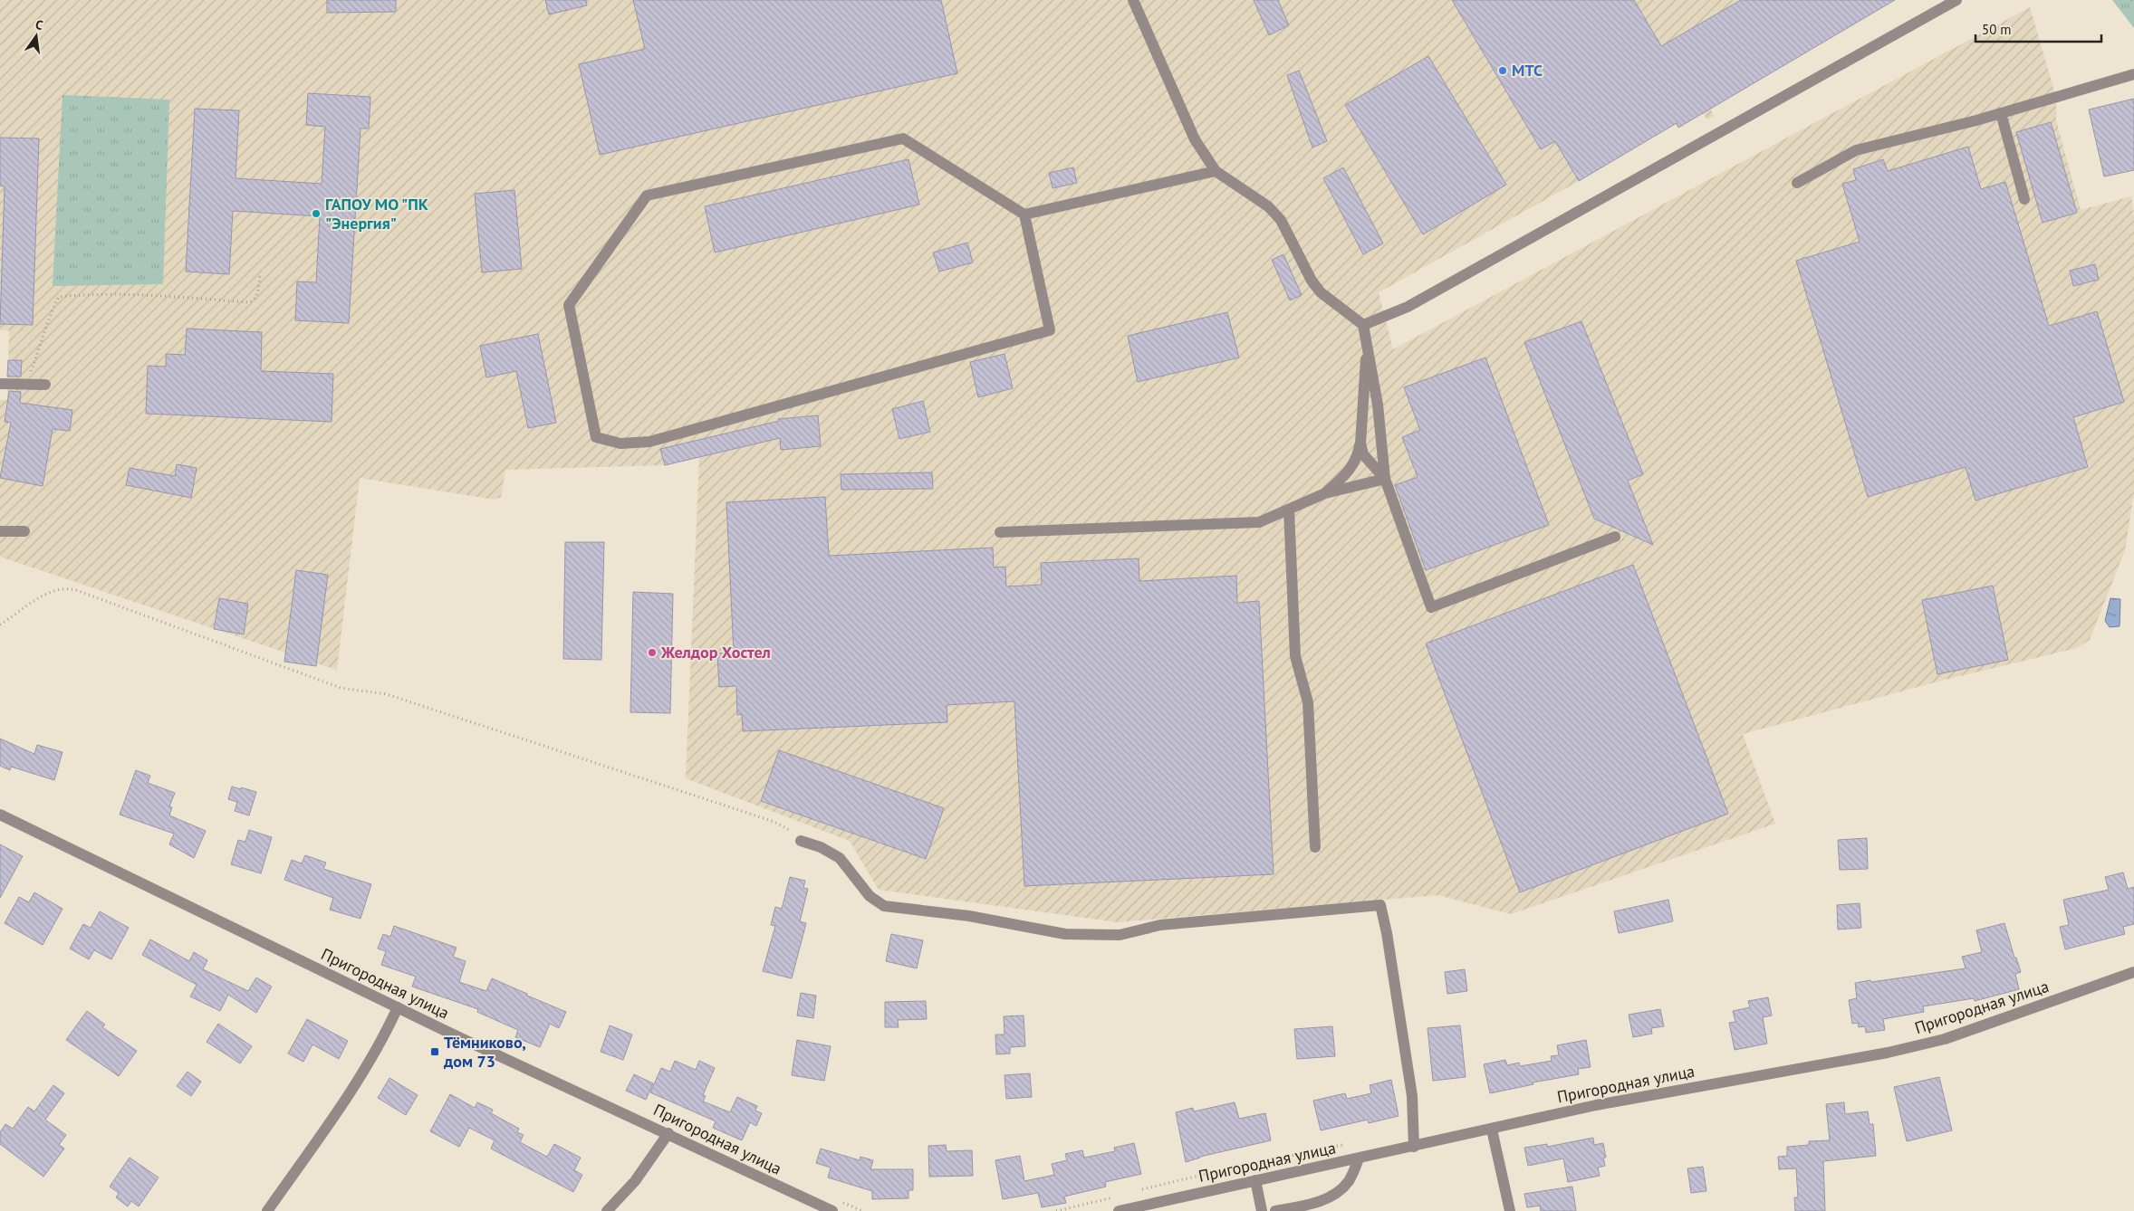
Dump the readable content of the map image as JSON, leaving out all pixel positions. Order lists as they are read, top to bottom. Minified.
{"streets":{"street":["Пригородная улица"]},"places":{"other":["МТС","ГАПОУ МО \"ПК \"Энергия\"","Желдор Хостел"],"transit":["Тёмниково, дом 73"]},"scale_bar":"50 m","north":"top"}
